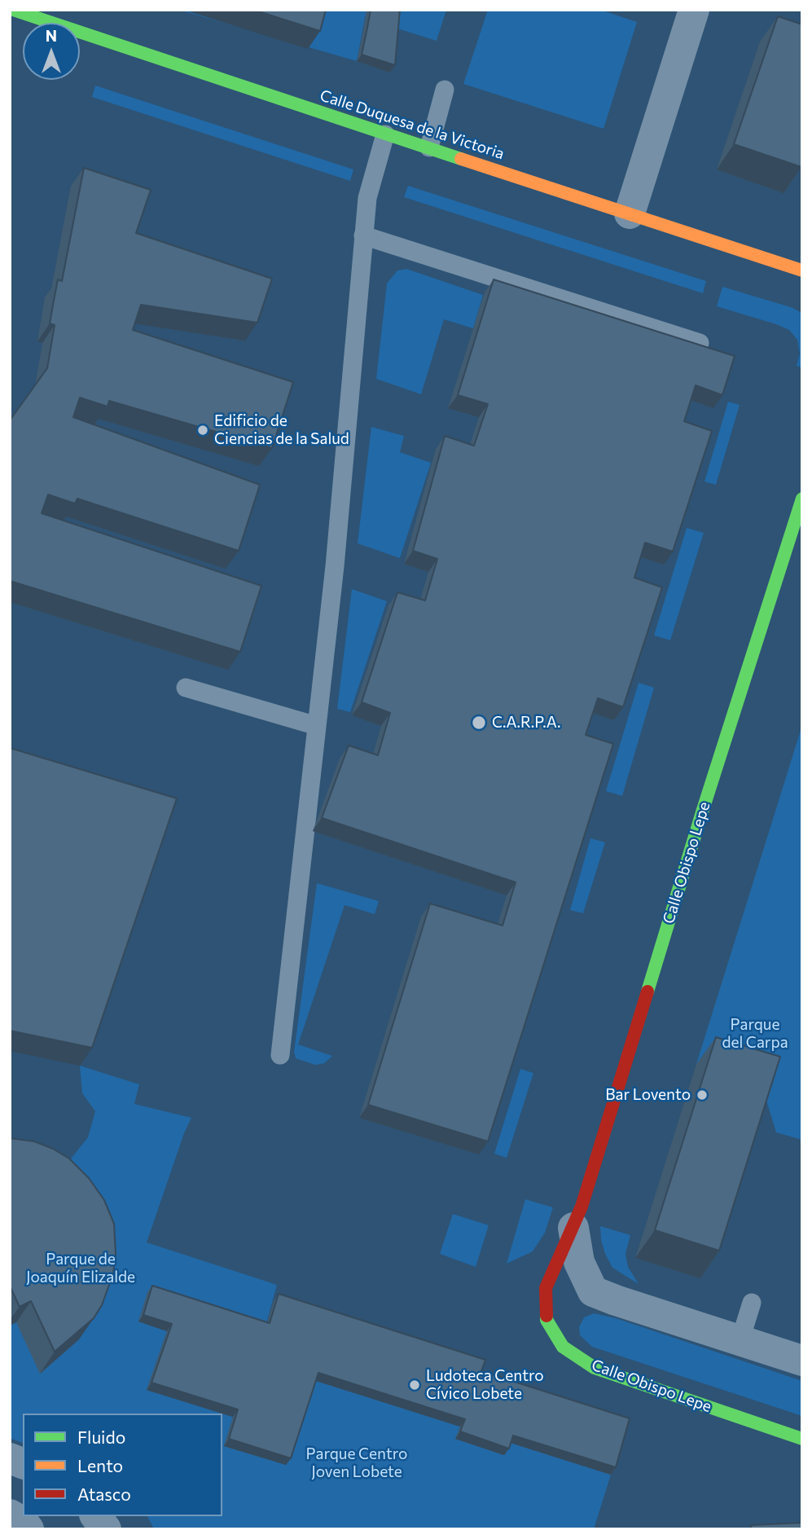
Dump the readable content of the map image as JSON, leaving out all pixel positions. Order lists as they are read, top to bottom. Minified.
{"streets":{"street":["Calle Duquesa de la Victoria","Calle Obispo Lepe"]},"parks":["Parque del Carpa","Parque de Joaquín Elizalde","Parque Centro Joven Lobete"],"places":["Edificio de Ciencias de la Salud","C.A.R.P.A.","Bar Lovento","Ludoteca Centro Cívico Lobete"],"legend":["Fluido","Lento","Atasco"],"north":"top"}
